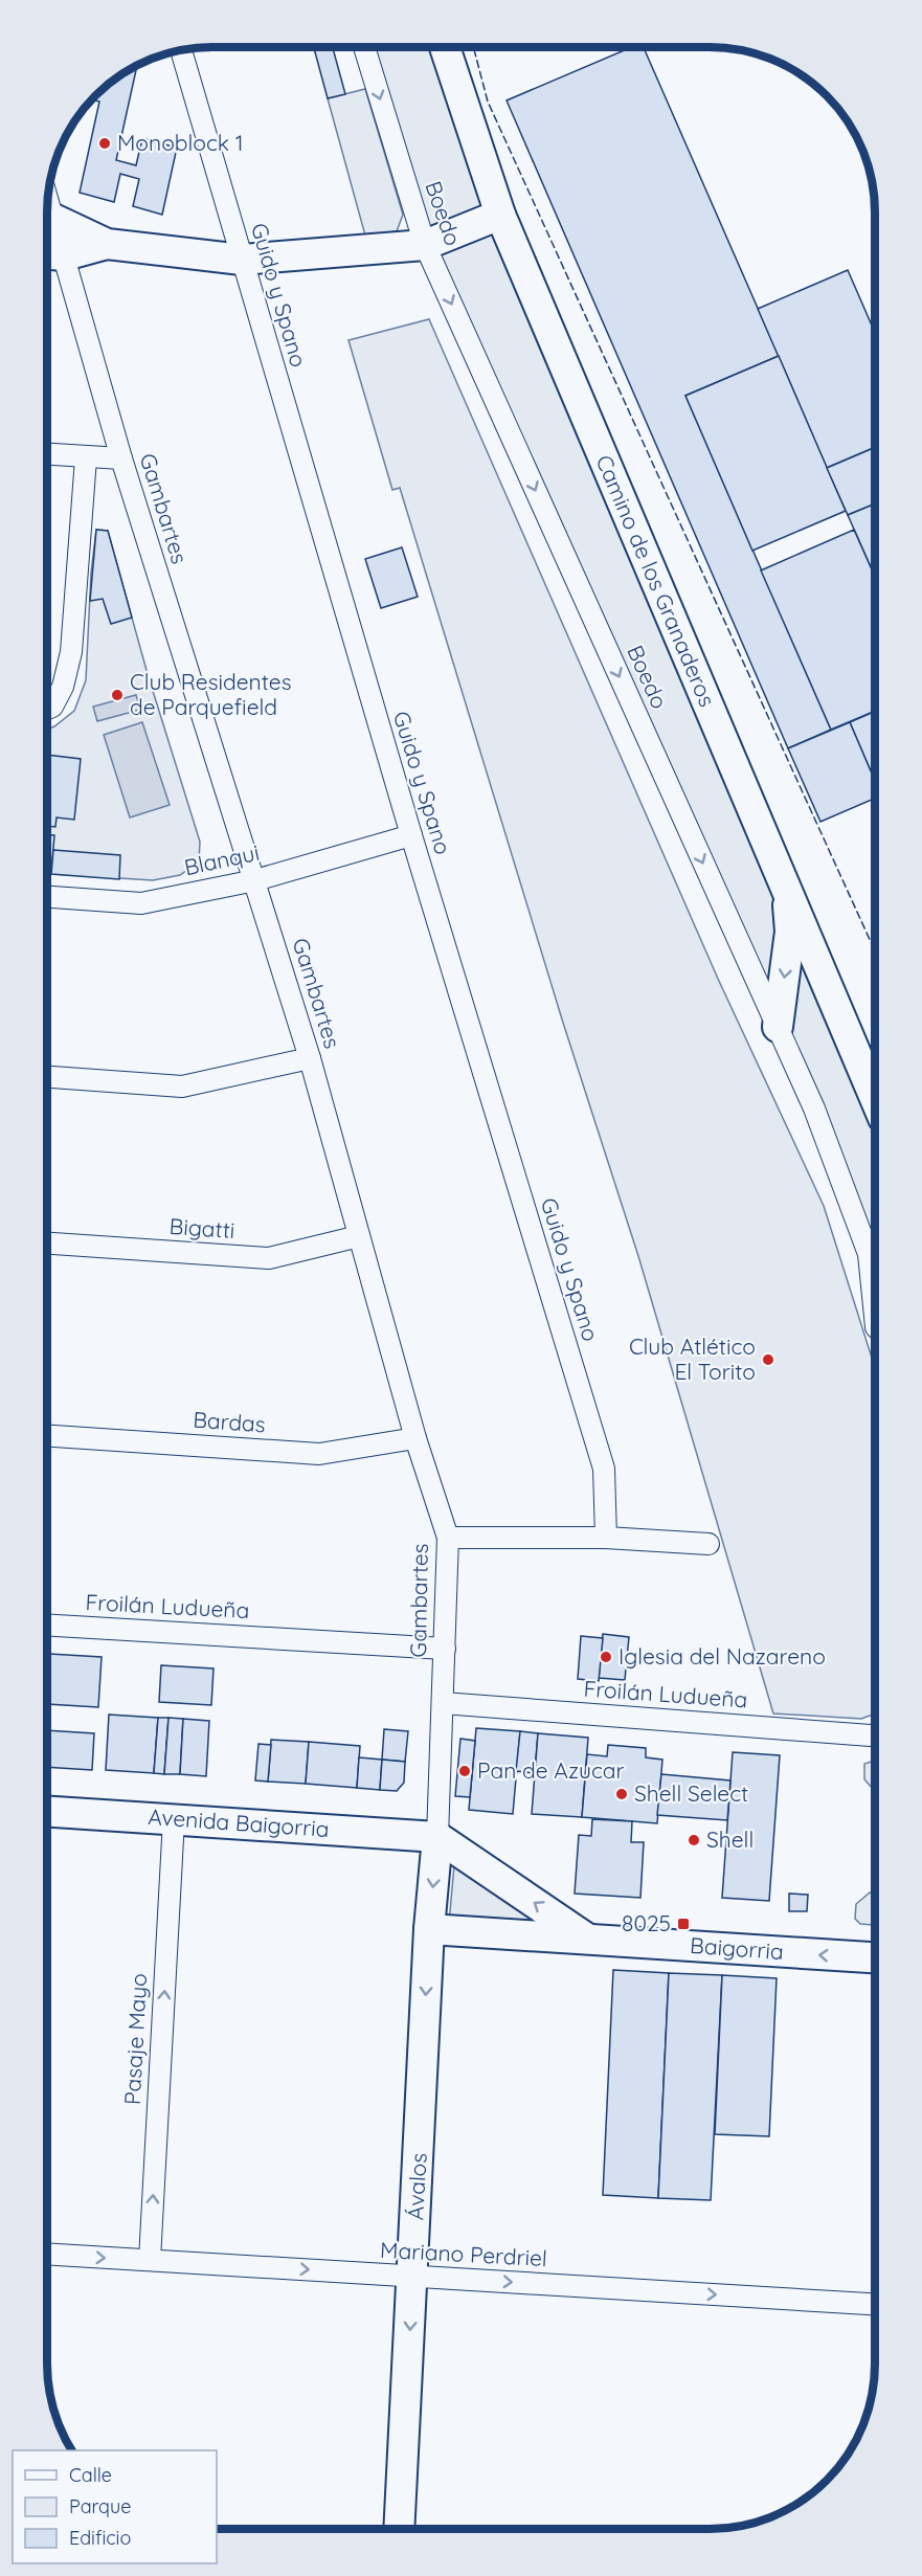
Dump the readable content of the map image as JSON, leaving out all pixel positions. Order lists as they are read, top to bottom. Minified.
{"streets":{"main road":["Camino de los Granaderos","Avenida Baigorria","Baigorria","Ávalos"],"street":["Boedo","Guido y Spano","Gambartes","Blanqui","Bigatti","Bardas","Froilán Ludueña","Pasaje Mayo","Mariano Perdriel"]},"crossings":[["Guido y Spano","Blanqui"],["Gambartes","Blanqui"],["Gambartes","Bigatti"],["Gambartes","Bardas"],["Gambartes","Froilán Ludueña"],["Gambartes","Avenida Baigorria"],["Gambartes","Ávalos"],["Avenida Baigorria","Pasaje Mayo"],["Avenida Baigorria","Ávalos"],["Baigorria","Ávalos"],["Pasaje Mayo","Mariano Perdriel"],["Ávalos","Mariano Perdriel"]],"one_way":["Boedo","Baigorria","Pasaje Mayo","Ávalos","Mariano Perdriel"],"places":{"other":["Monoblock 1","Club Residentes de Parquefield","Club Atlético El Torito","Iglesia del Nazareno","Pan de Azucar","Shell Select","Shell"],"transit":["8025"]},"legend":["Calle","Parque","Edificio"]}
